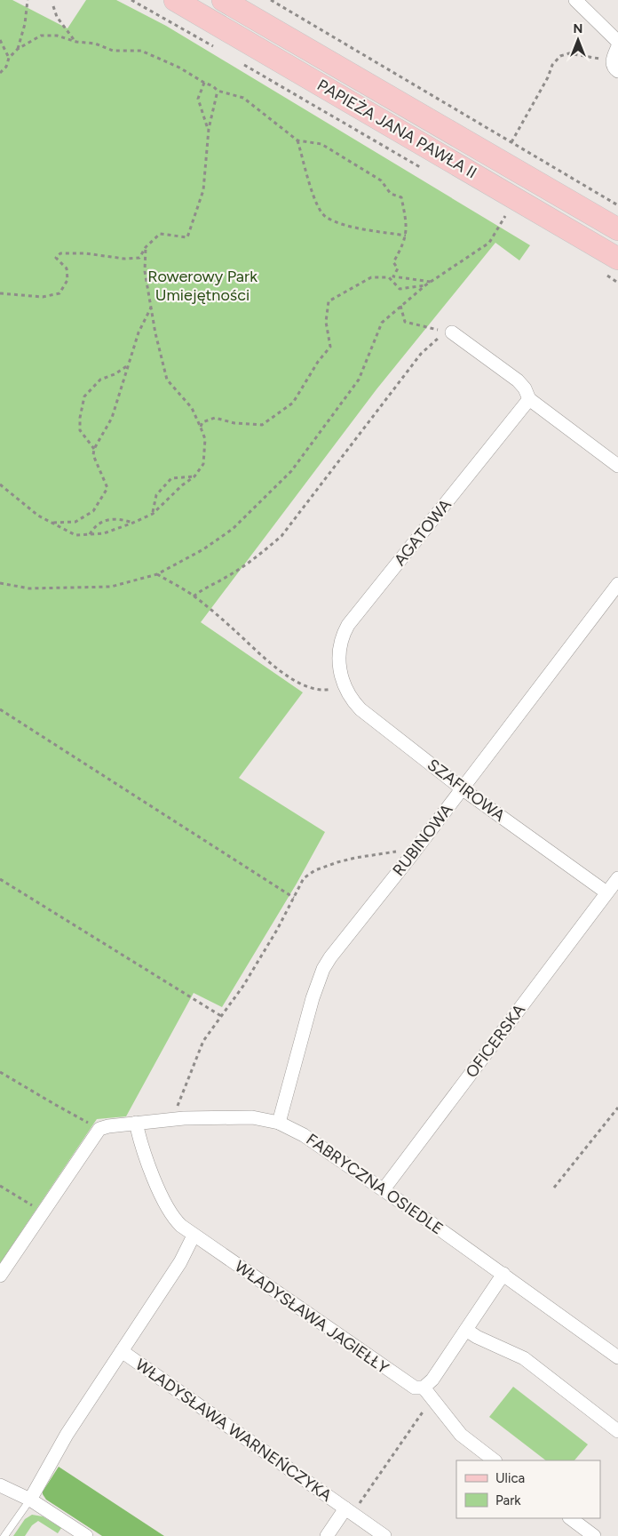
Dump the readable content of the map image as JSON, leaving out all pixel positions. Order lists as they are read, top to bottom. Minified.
{"streets":{"main road":["PAPIEŻA JANA PAWŁA II"],"street":["AGATOWA","SZAFIROWA","RUBINOWA","OFICERSKA","FABRYCZNA OSIEDLE","WŁADYSŁAWA JAGIEŁŁY","WŁADYSŁAWA WARNEŃCZYKA"]},"crossings":[["AGATOWA","SZAFIROWA"],["SZAFIROWA","RUBINOWA"],["SZAFIROWA","OFICERSKA"],["RUBINOWA","FABRYCZNA OSIEDLE"],["OFICERSKA","FABRYCZNA OSIEDLE"],["FABRYCZNA OSIEDLE","WŁADYSŁAWA JAGIEŁŁY"],["WŁADYSŁAWA JAGIEŁŁY","WŁADYSŁAWA WARNEŃCZYKA"]],"parks":["Rowerowy Park Umiejętności"],"legend":["Ulica","Park"],"north":"top"}
